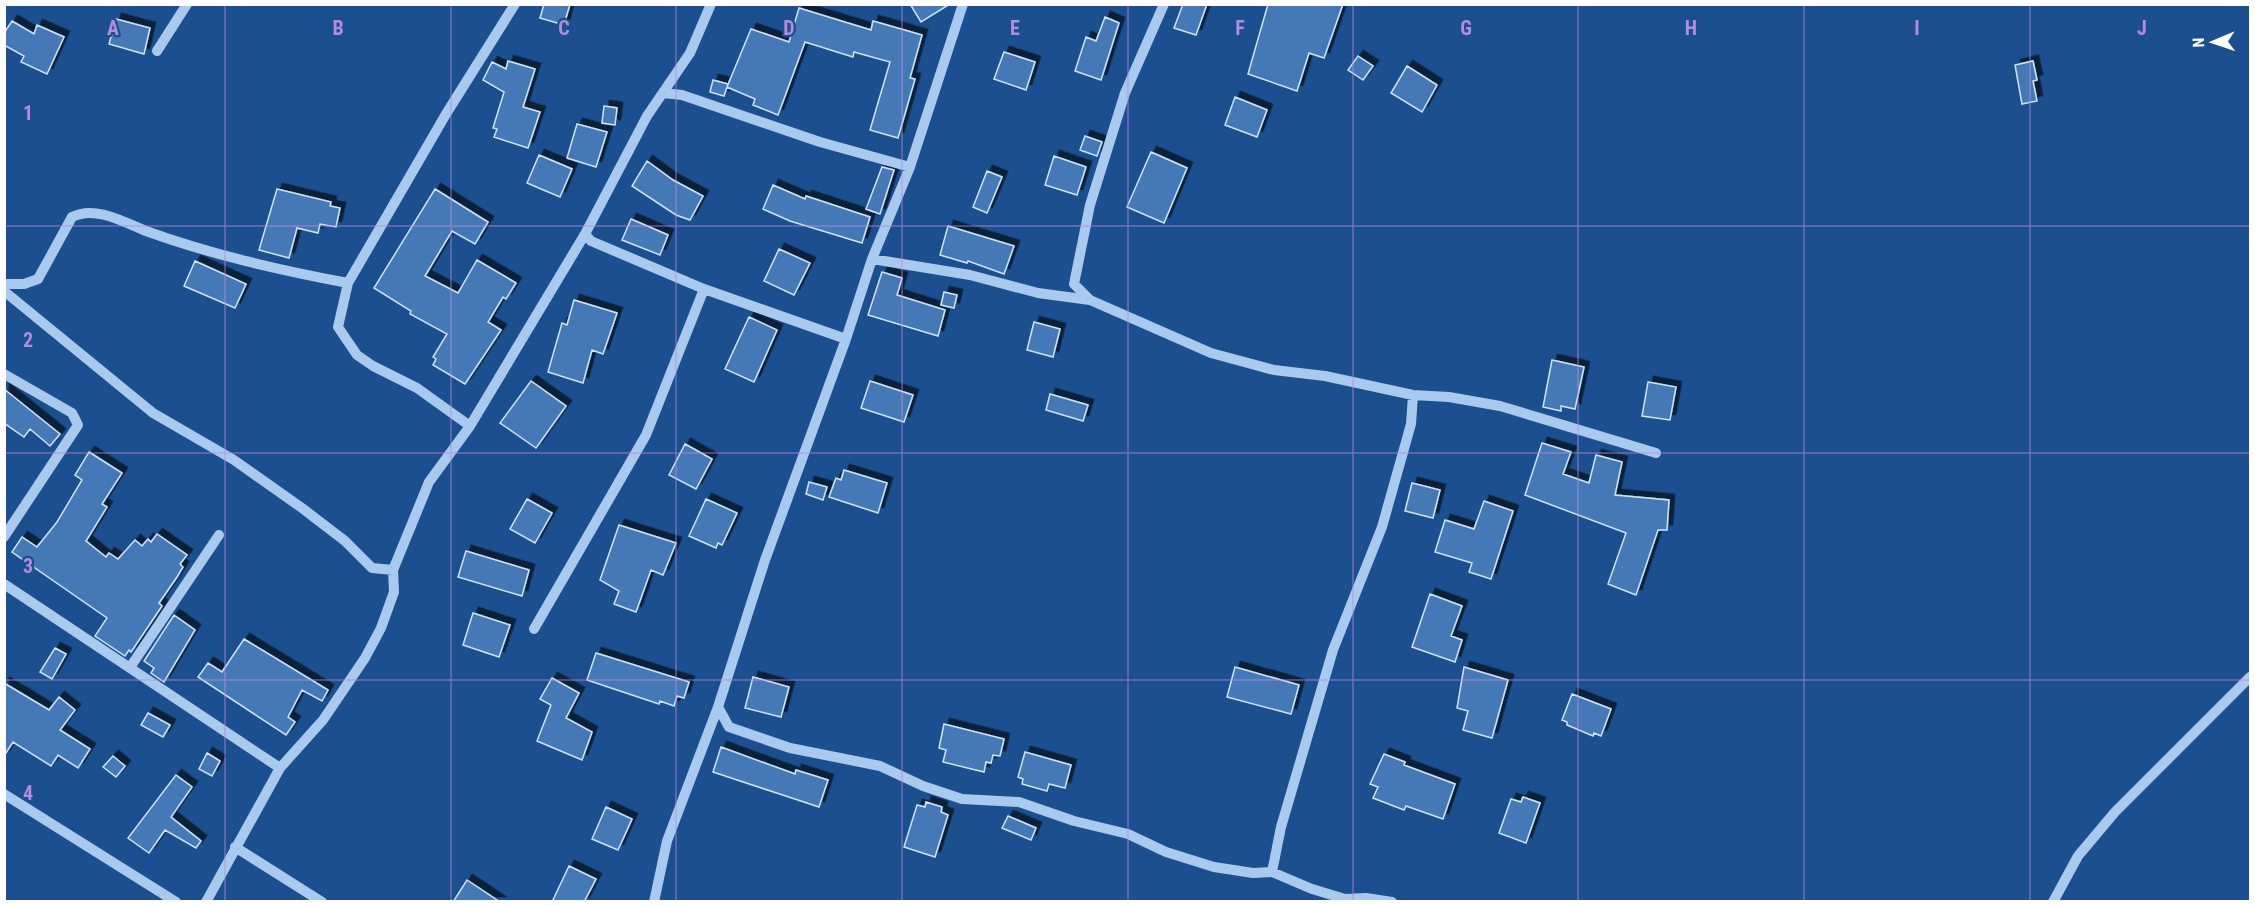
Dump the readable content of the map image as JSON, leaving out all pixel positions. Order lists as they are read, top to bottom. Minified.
{"north":"left","grid":{"columns":["A","B","C","D","E","F","G","H","I","J"],"rows":["1","2","3","4"]}}
